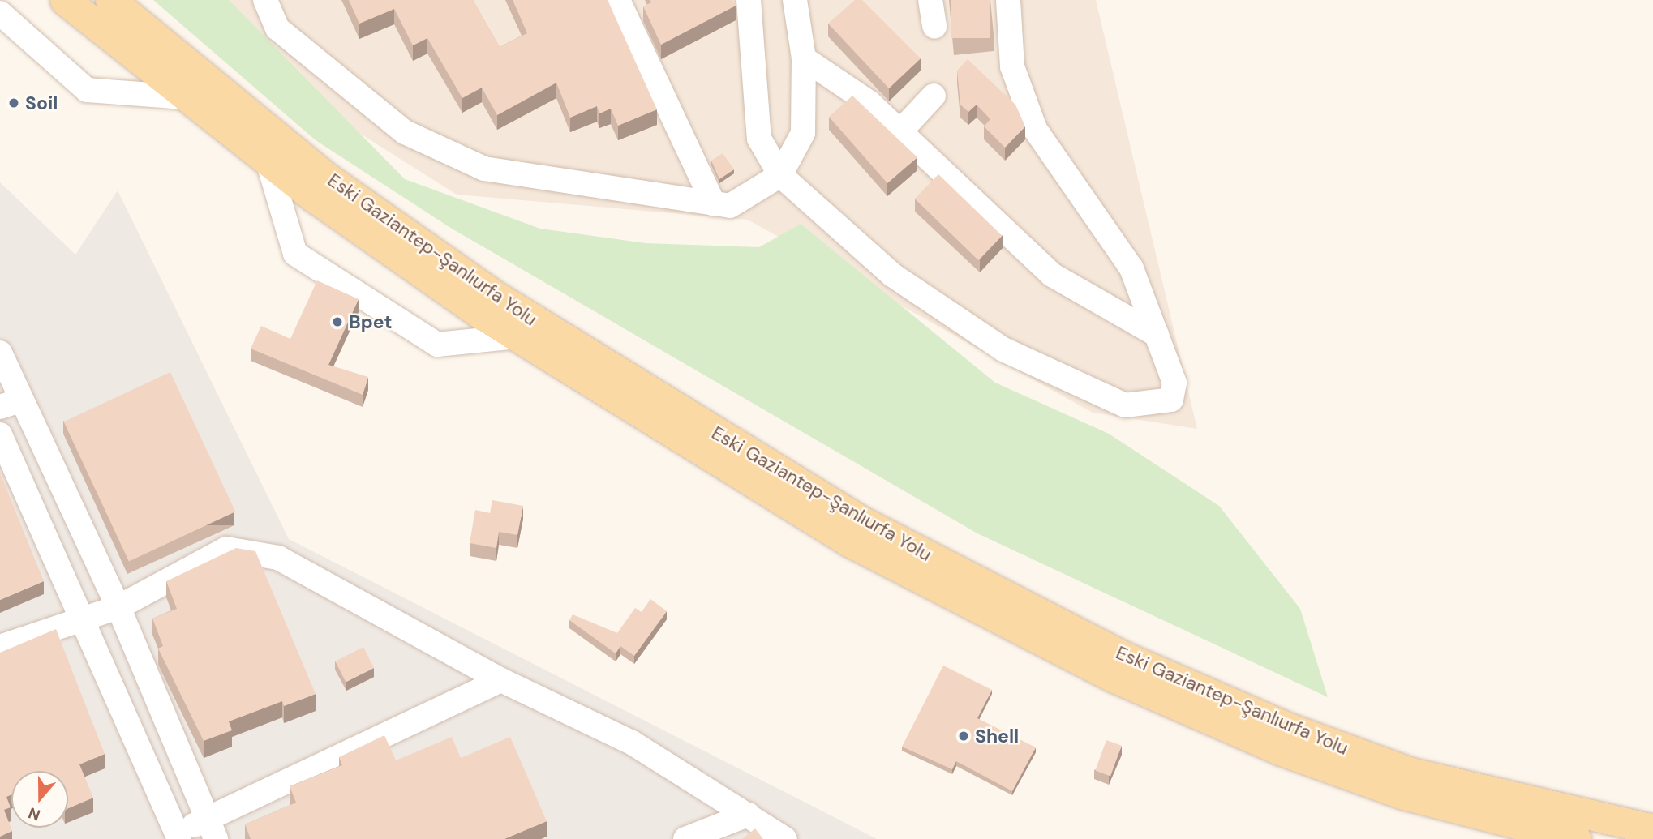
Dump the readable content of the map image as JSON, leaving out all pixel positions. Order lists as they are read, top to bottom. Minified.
{"streets":{"main road":["Eski Gaziantep-Şanlıurfa Yolu"]},"places":["Soil","Bpet","Shell"],"north":"bottom"}
